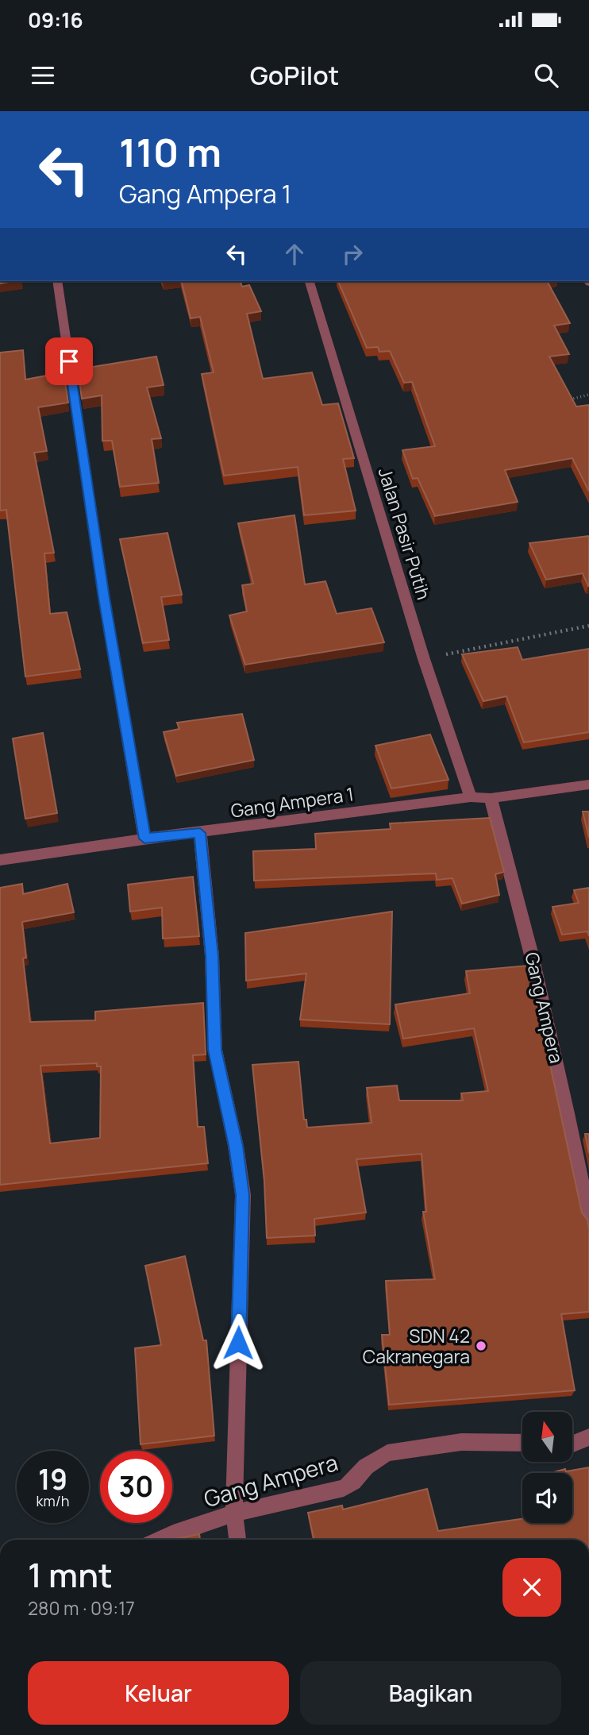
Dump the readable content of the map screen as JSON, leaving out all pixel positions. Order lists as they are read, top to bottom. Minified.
{"streets":{"street":["Jalan Pasir Putih","Gang Ampera 1","Gang Ampera"]},"crossings":[["Jalan Pasir Putih","Gang Ampera 1"],["Gang Ampera 1","Gang Ampera"]],"places":["SDN 42 Cakranegara"],"north":"top","page":{"status":"09:16","header":"GoPilot","turn":["110 m","Gang Ampera 1"],"speed":"19 km/h","limit":"30","heading":["1 mnt","280 m · 09:17"],"buttons":["Keluar","Bagikan"]}}
